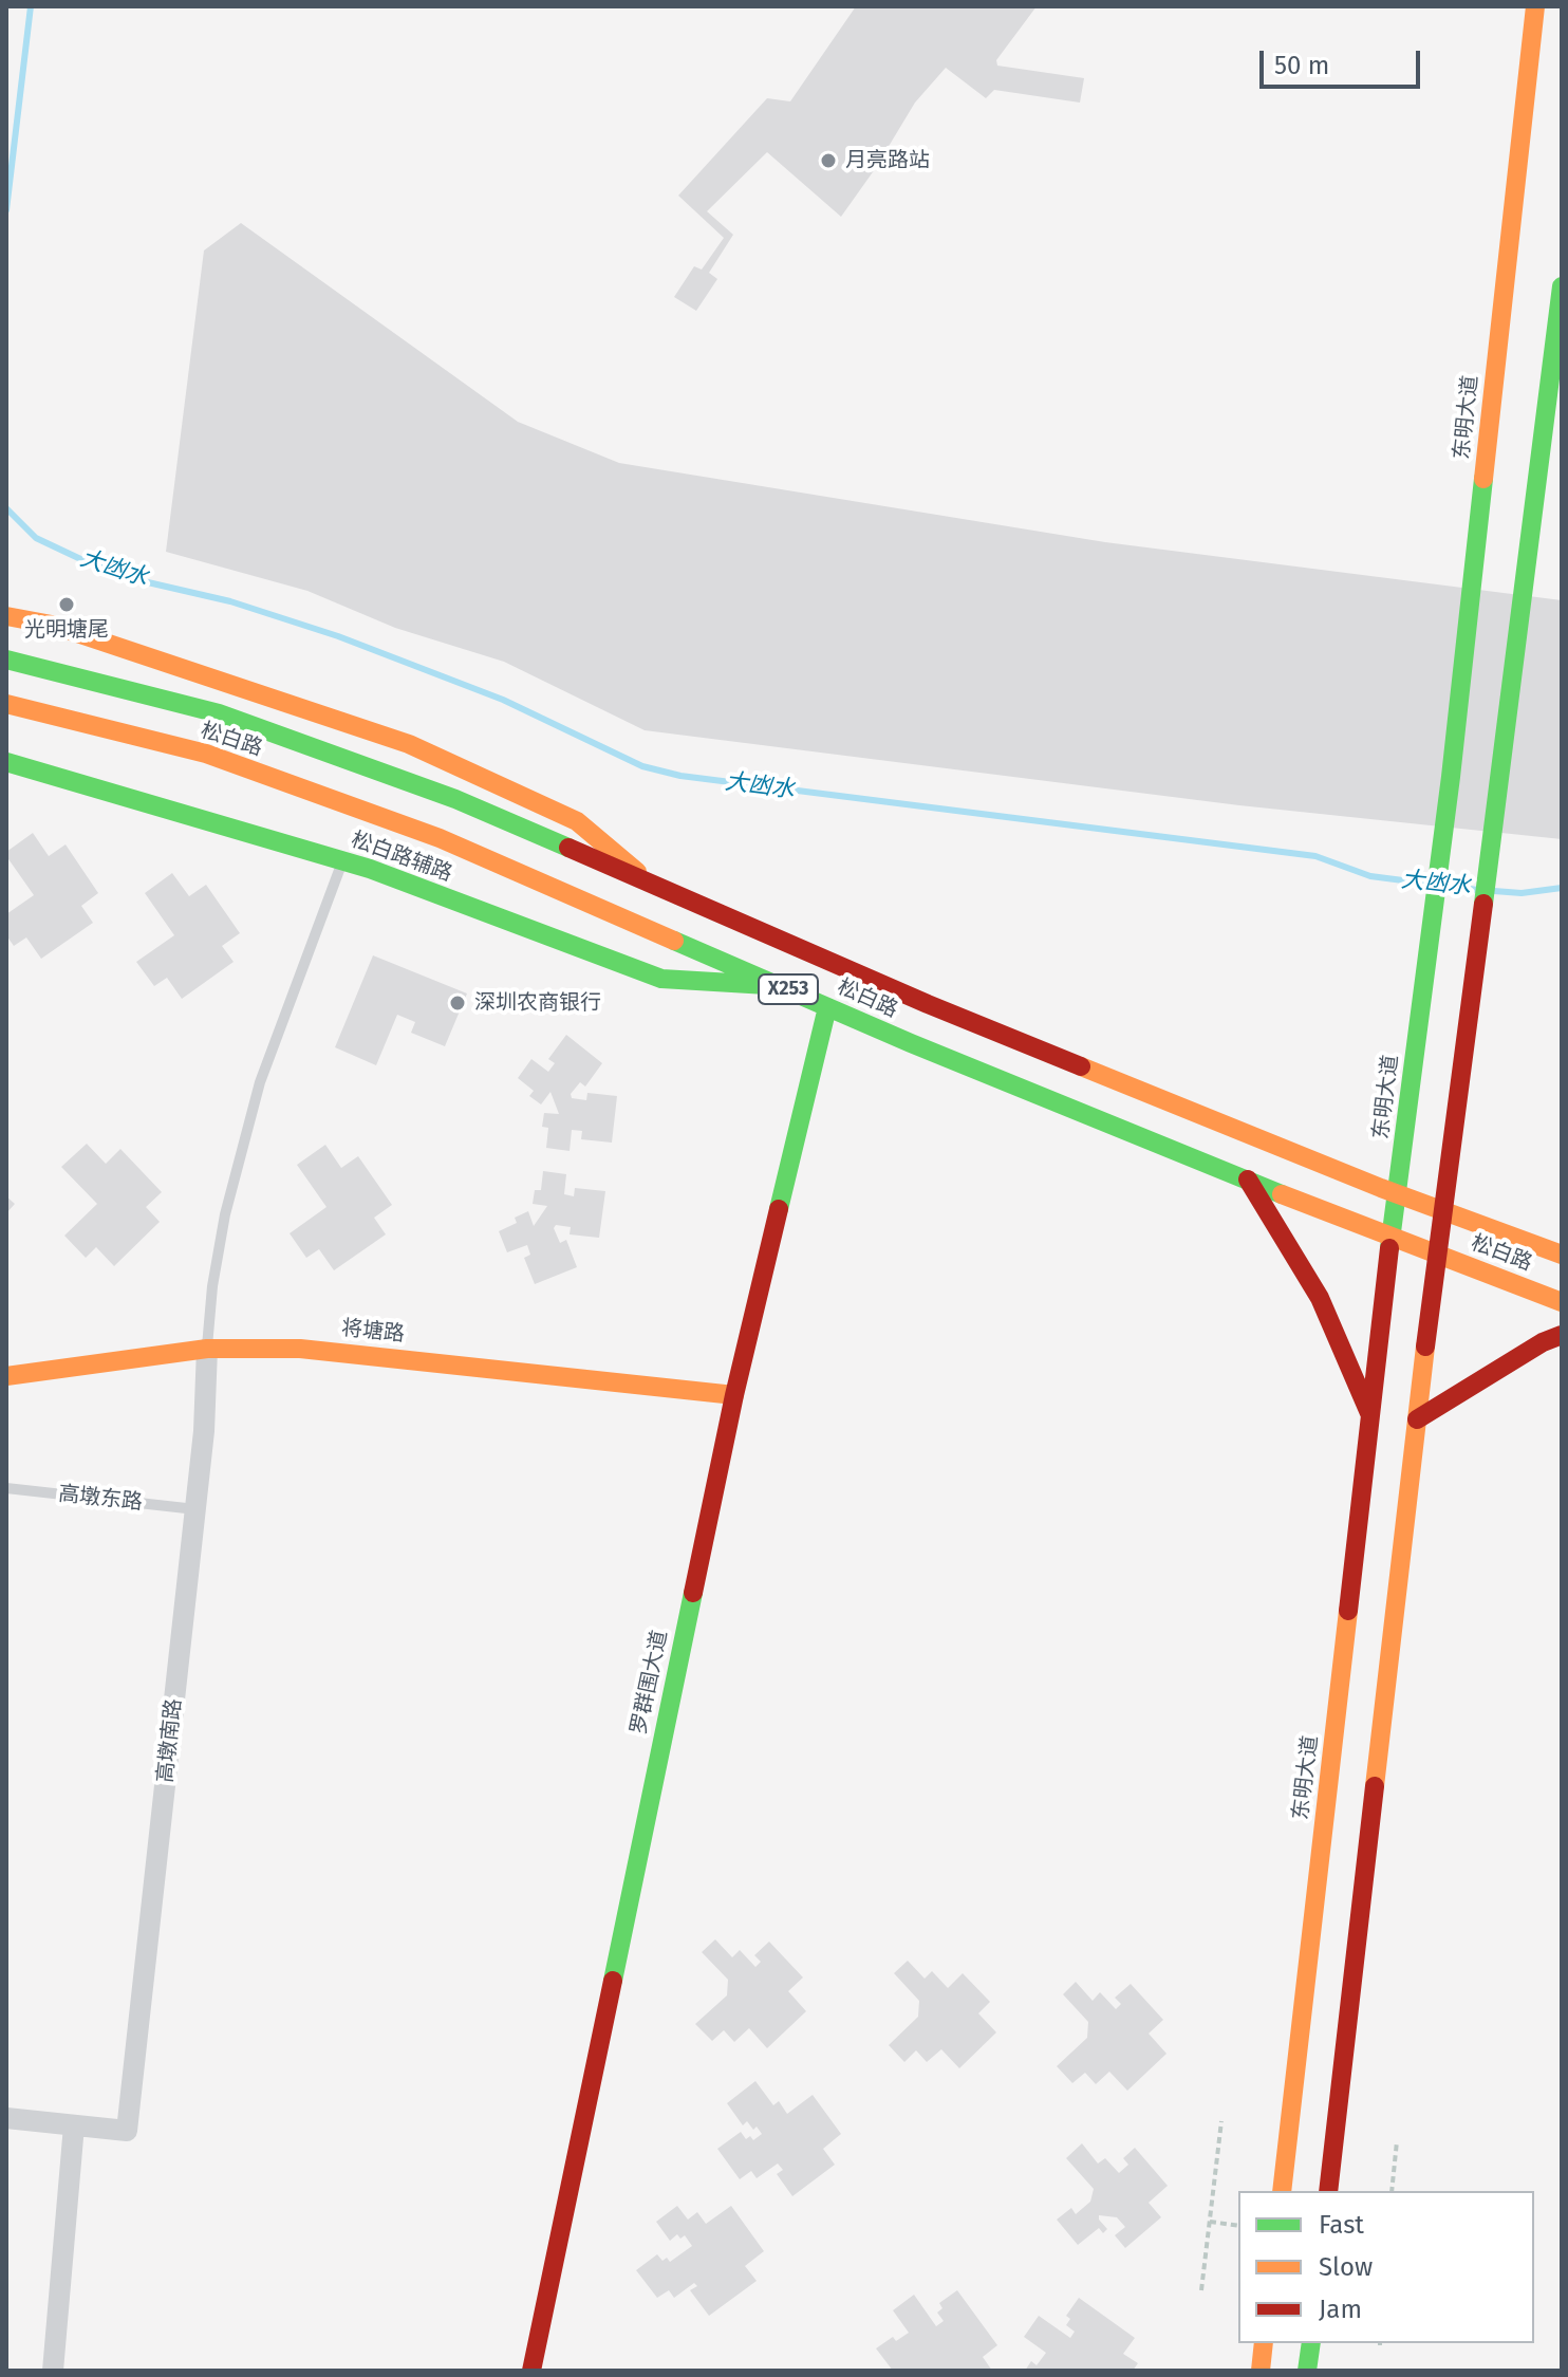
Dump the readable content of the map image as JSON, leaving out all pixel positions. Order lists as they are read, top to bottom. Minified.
{"streets":{"main road":["东明大道","松白路","松白路辅路","X253","将塘路","罗群围大道"],"street":["高墩南路"],"lane":["高墩东路"]},"crossings":[["东明大道","松白路"],["松白路","松白路辅路"],["松白路","罗群围大道"],["将塘路","罗群围大道"],["将塘路","高墩南路"],["高墩东路","高墩南路"]],"water":["大凼水"],"places":["月亮路站","光明塘尾","深圳农商银行"],"legend":["Fast","Slow","Jam"],"scale_bar":"50 m"}
